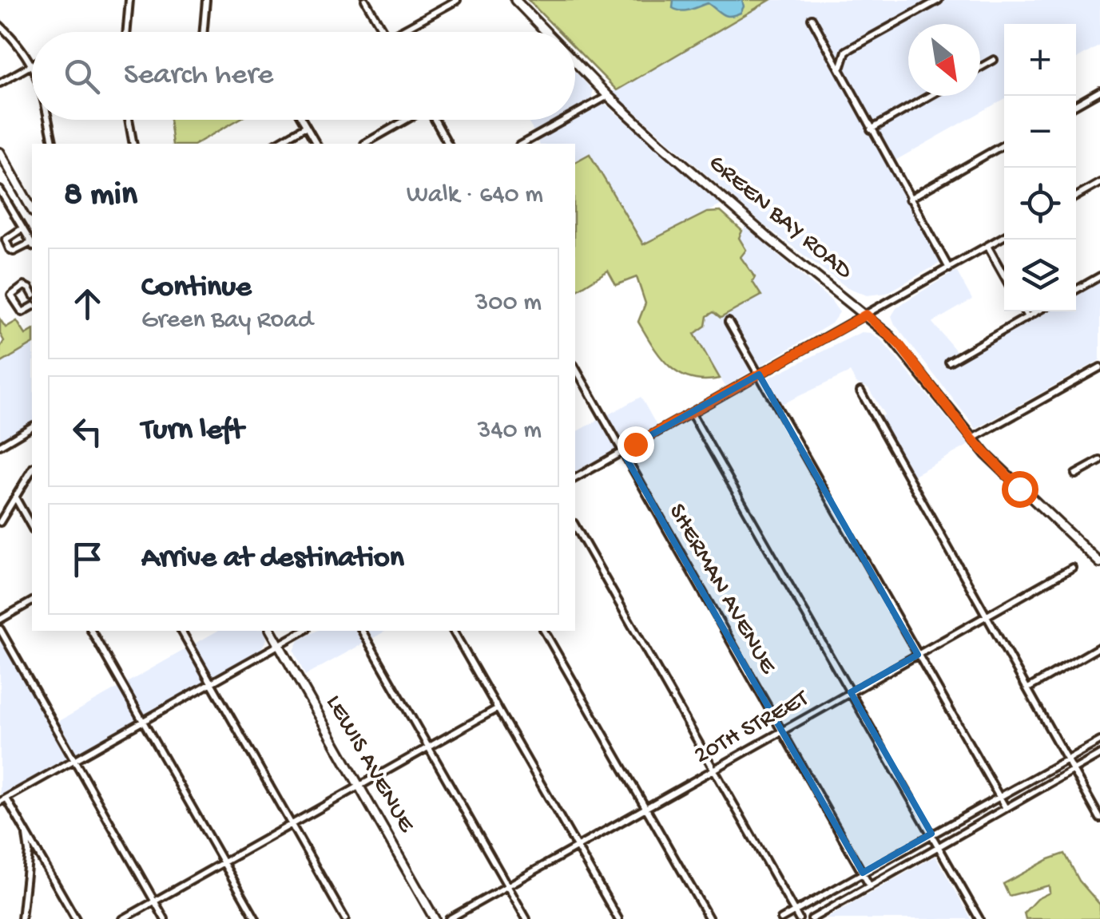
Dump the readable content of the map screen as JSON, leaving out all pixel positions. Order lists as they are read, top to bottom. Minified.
{"streets":{"main road":["GREEN BAY ROAD","LEWIS AVENUE"],"street":["SHERMAN AVENUE","20TH STREET"]},"crossings":[["SHERMAN AVENUE","20TH STREET"]],"north":"bottom right","page":{"map_buttons":["+","−"],"search":"Search here","heading":["8 min","Walk · 640 m"],"list":[["Continue","Green Bay Road","300 m"],["Turn left","340 m"],"Arrive at destination"]}}
